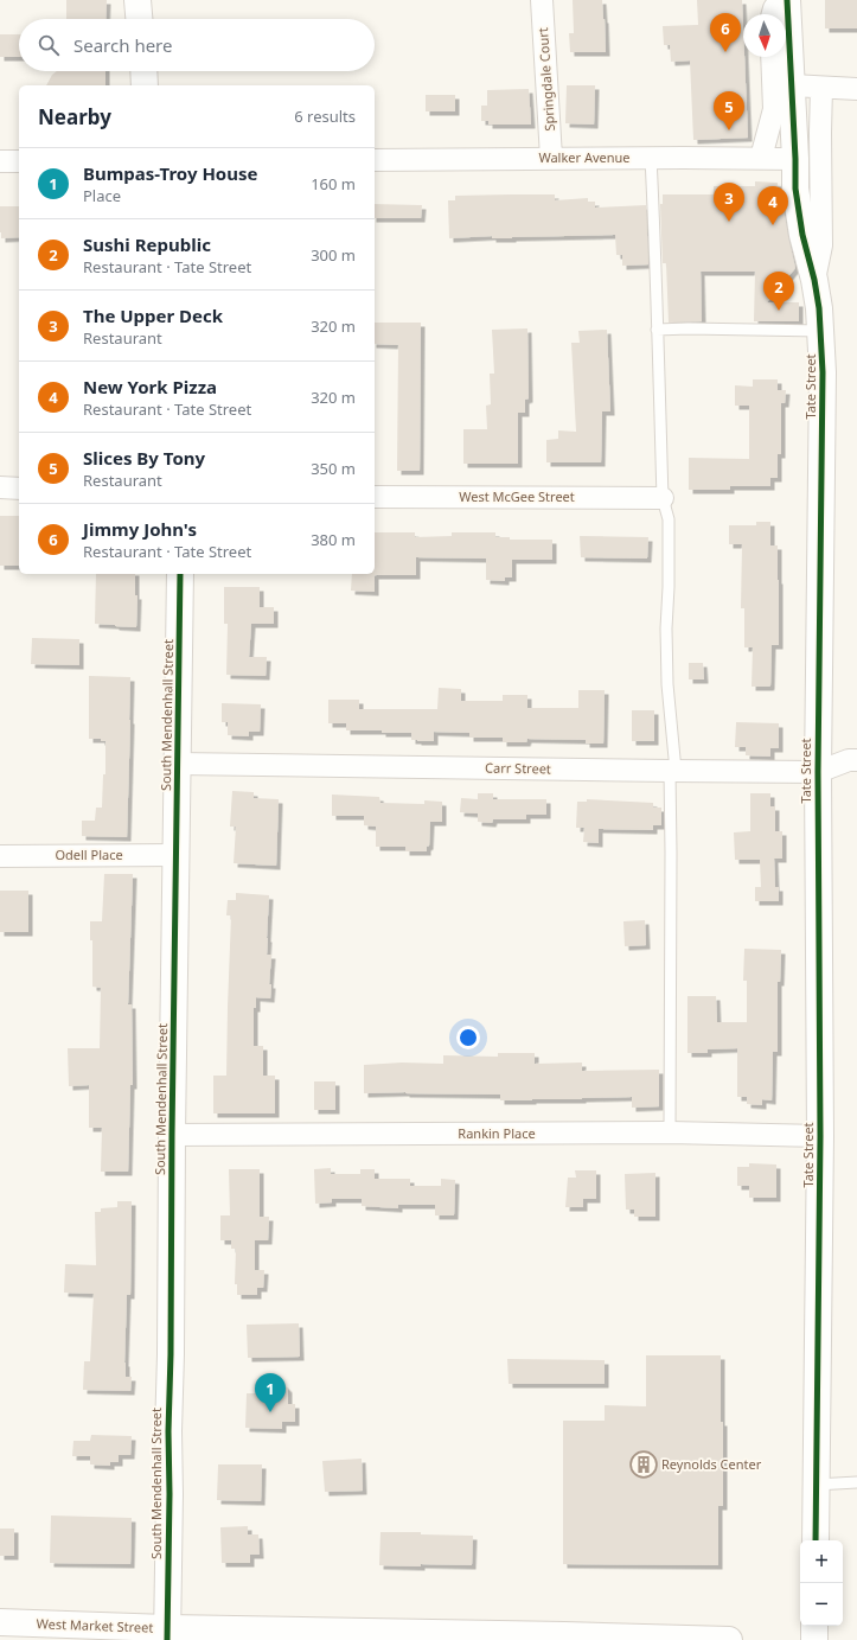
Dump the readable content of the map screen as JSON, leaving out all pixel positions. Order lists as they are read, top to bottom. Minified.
{"streets":{"street":["Springdale Court","Walker Avenue","Tate Street","West McGee Street","South Mendenhall Street","Carr Street","Odell Place","Rankin Place","West Market Street"]},"crossings":[["Springdale Court","Walker Avenue"],["Walker Avenue","Tate Street"],["Tate Street","Carr Street"],["Tate Street","Rankin Place"],["South Mendenhall Street","Carr Street"],["South Mendenhall Street","Odell Place"],["South Mendenhall Street","Rankin Place"],["South Mendenhall Street","West Market Street"]],"places":{"building":["Reynolds Center"]},"north":"bottom","page":{"pins":["6","5","3","4","2","1"],"search":"Search here","heading":["Nearby","6 results"],"list":[{"mark":"1","name":"Bumpas-Troy House","note":"Place","value":"160 m"},{"mark":"2","name":"Sushi Republic","note":"Restaurant · Tate Street","value":"300 m"},{"mark":"3","name":"The Upper Deck","note":"Restaurant","value":"320 m"},{"mark":"4","name":"New York Pizza","note":"Restaurant · Tate Street","value":"320 m"},{"mark":"5","name":"Slices By Tony","note":"Restaurant","value":"350 m"},{"mark":"6","name":"Jimmy John's","note":"Restaurant · Tate Street","value":"380 m"}],"map_buttons":["+","−"]}}
